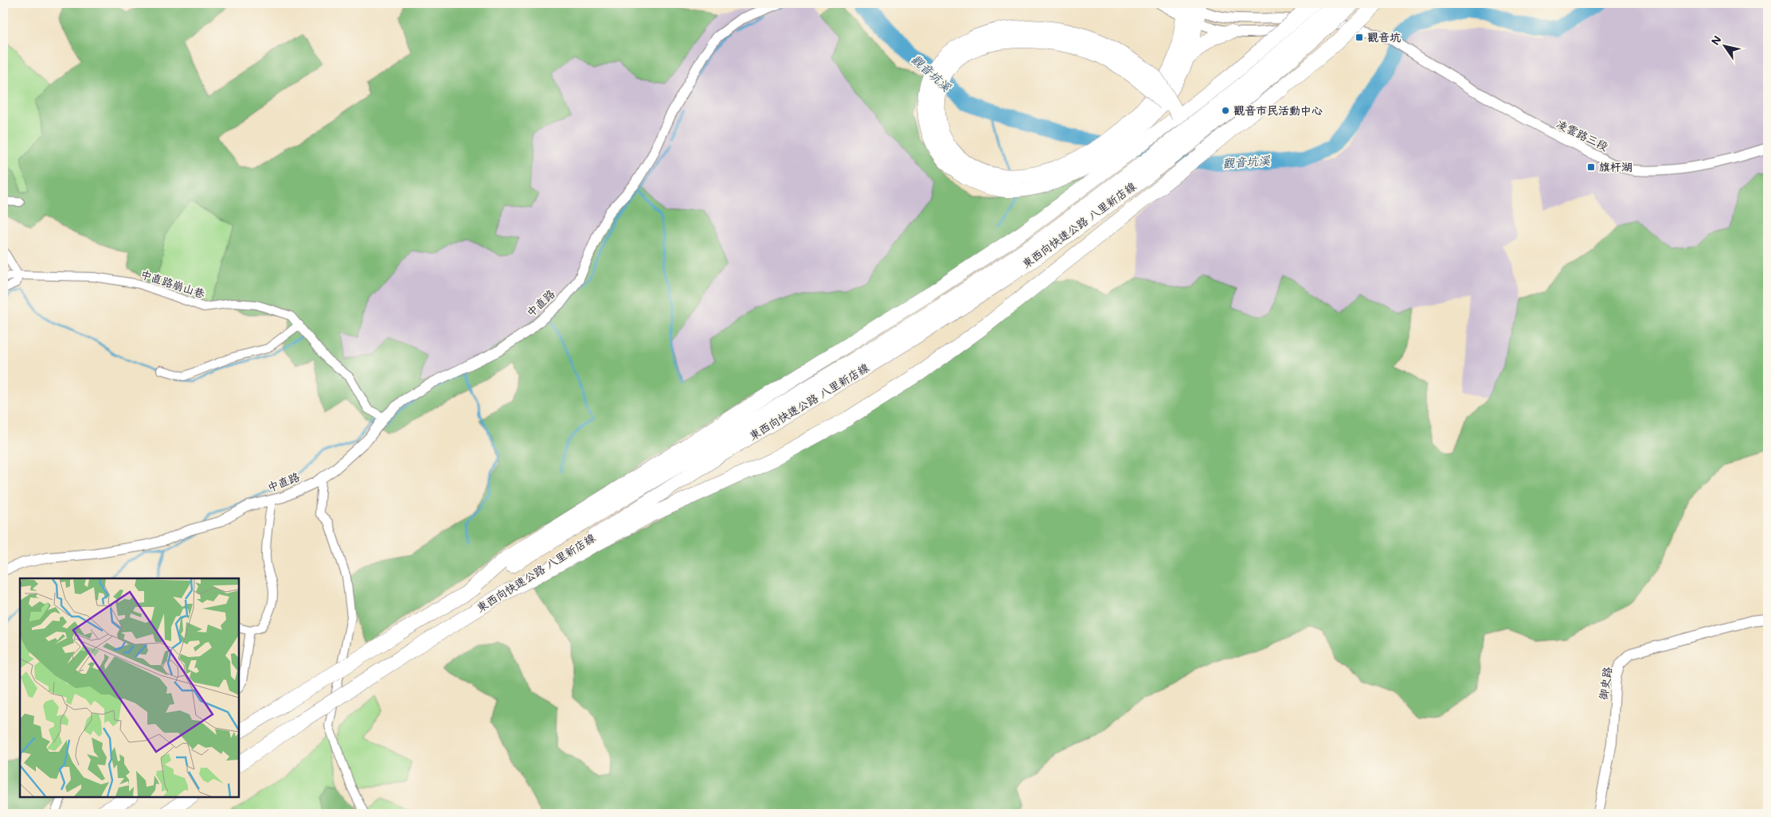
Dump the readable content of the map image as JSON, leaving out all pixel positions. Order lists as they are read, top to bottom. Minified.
{"streets":{"highway":["東西向快速公路 八里新店線"],"street":["凌雲路三段","中直路崩山巷","中直路","御史路"]},"crossings":[["中直路崩山巷","中直路"]],"water":["觀音坑溪"],"places":{"transit":["觀音坑","旗杆湖"],"other":["觀音市民活動中心"]},"north":"top left"}
